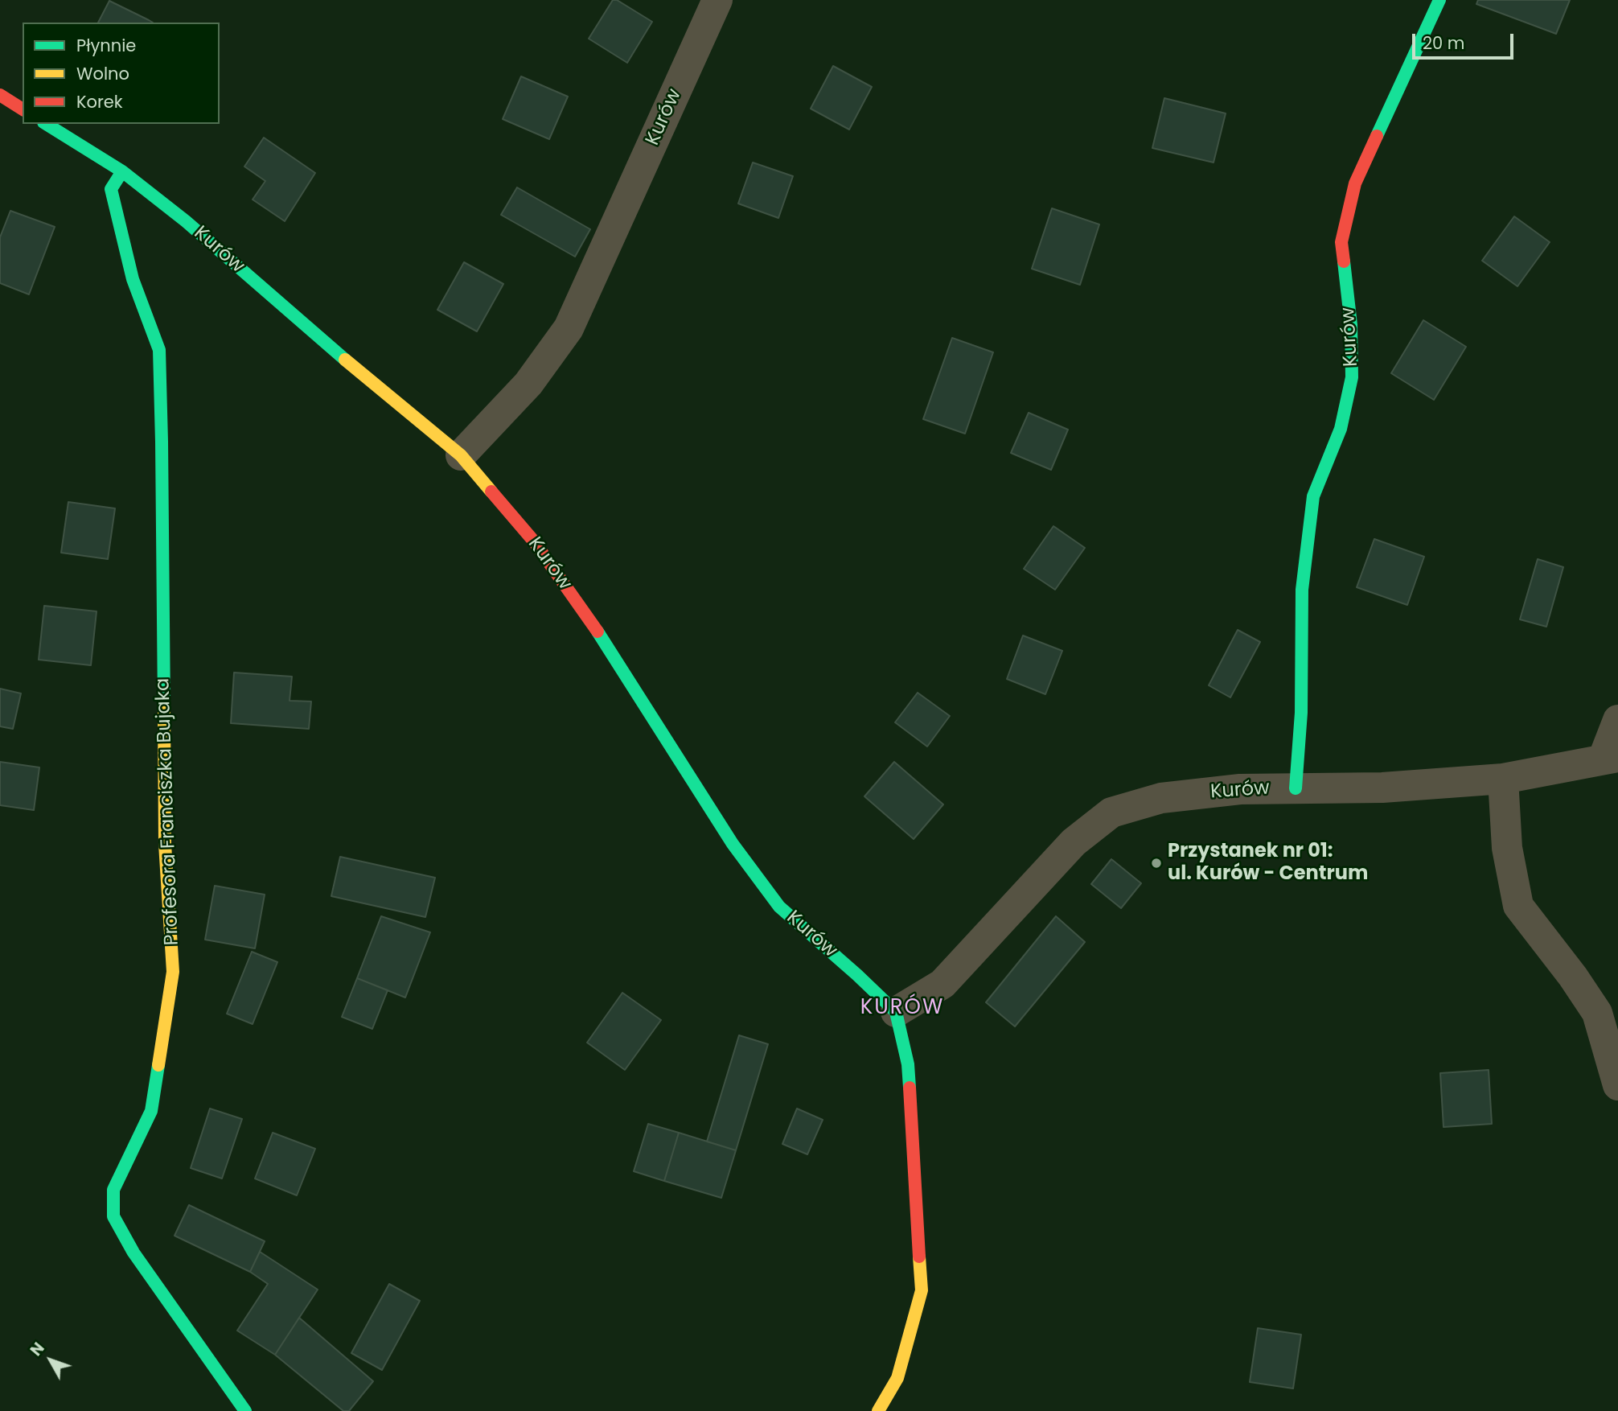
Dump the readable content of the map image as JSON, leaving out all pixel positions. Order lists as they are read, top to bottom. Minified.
{"streets":{"street":["Kurów","Profesora Franciszka Bujaka"]},"crossings":[["Kurów","Profesora Franciszka Bujaka"]],"districts":["KURÓW"],"places":["Przystanek nr 01: ul. Kurów - Centrum"],"legend":["Płynnie","Wolno","Korek"],"scale_bar":"20 m","north":"top left"}
